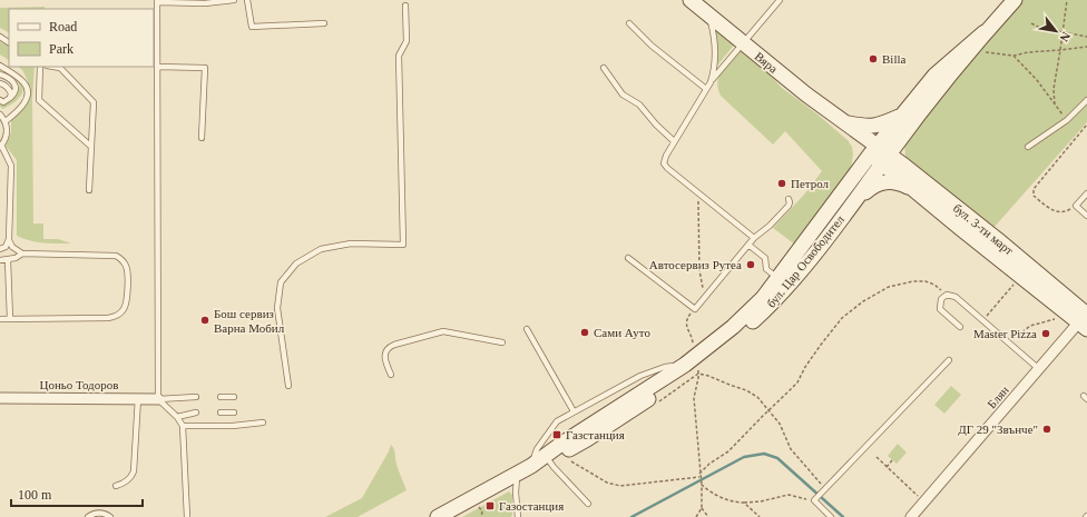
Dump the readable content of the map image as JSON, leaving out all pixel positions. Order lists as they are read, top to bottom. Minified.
{"streets":{"main road":["Вяра","бул. 3-ти март","бул. Цар Освободител"],"street":["Цоньо Тодоров","Блян"]},"crossings":[["Вяра","бул. 3-ти март"],["Вяра","бул. Цар Освободител"],["бул. 3-ти март","бул. Цар Освободител"],["бул. 3-ти март","Блян"]],"places":{"other":["Billa","Петрол","Автосервиз Рутеа","Бош сервиз Варна Мобил","Сами Ауто","Master Pizza","ДГ 29 \"Звънче\""],"transit":["Газстанция","Газoстанция"]},"legend":["Road","Park"],"scale_bar":"100 m","north":"bottom right"}
